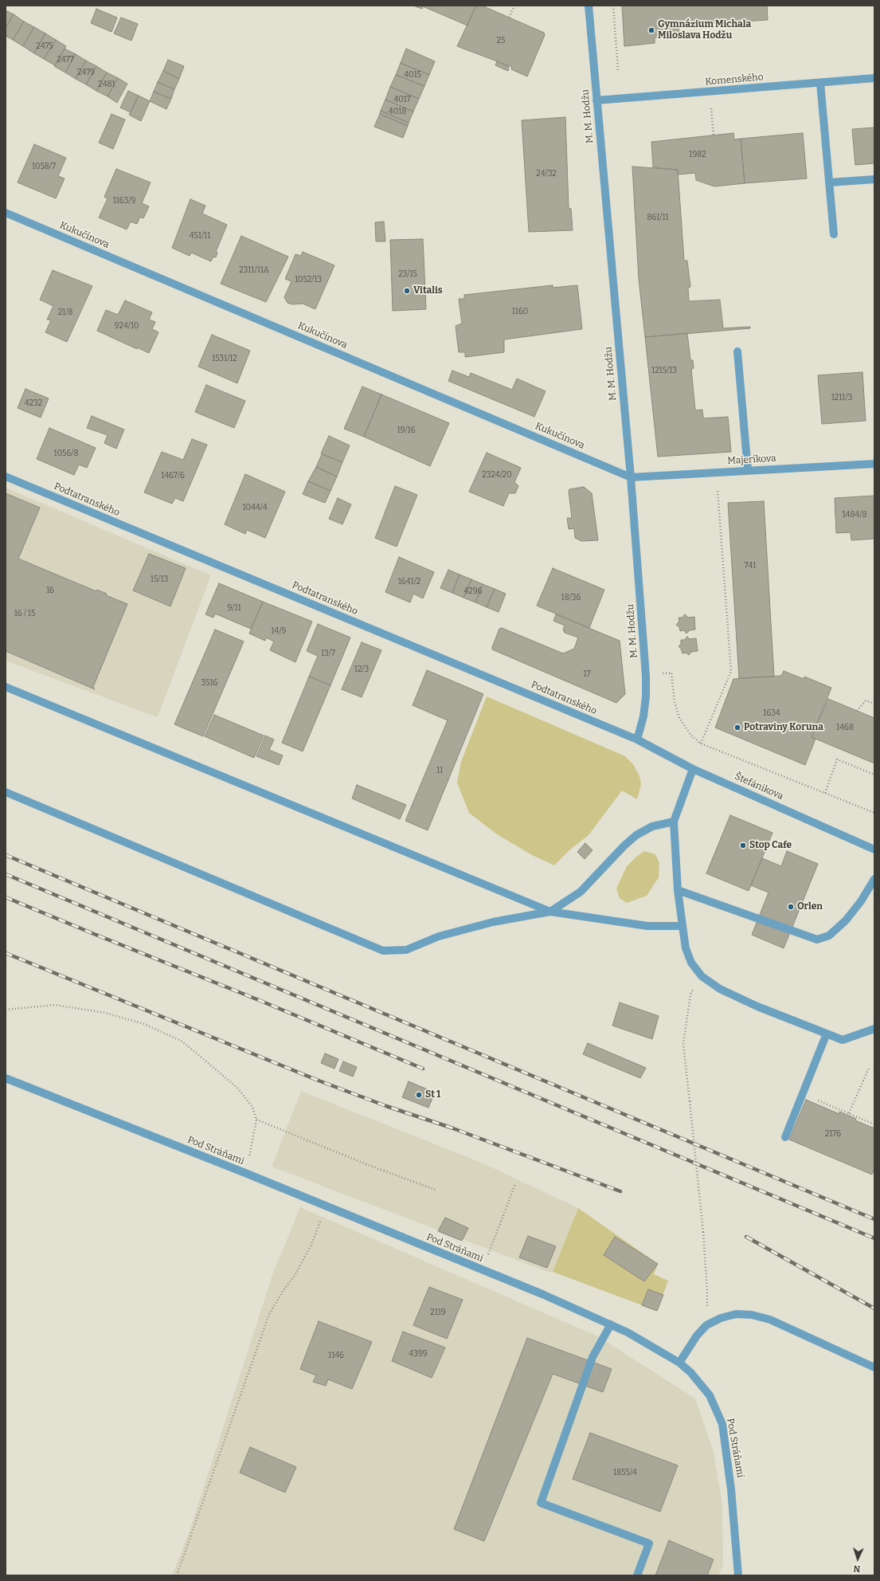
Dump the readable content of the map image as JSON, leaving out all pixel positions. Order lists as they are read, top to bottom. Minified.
{"streets":{"street":["Komenského","M. M. Hodžu","Kukučínova","Majeríkova","Podtatranského","Štefánikova","Pod Stráňami"]},"crossings":[["Komenského","M. M. Hodžu"],["M. M. Hodžu","Kukučínova"],["M. M. Hodžu","Majeríkova"],["M. M. Hodžu","Podtatranského"],["M. M. Hodžu","Štefánikova"],["Kukučínova","Majeríkova"],["Podtatranského","Štefánikova"]],"places":["Gymnázium Michala Miloslava Hodžu","Vitalis","Potraviny Koruna","Stop Cafe","Orlen","St 1"],"house_numbers":["25","2475","2477","2479","4015","2481","4017","4018","1982","1058/7","24/32","1163/9","861/11","451/11","2311/11A","23/15","1052/13","1160","21/8","924/10","1531/12","1215/13","1211/3","4232","19/16","1056/8","2324/20","1467/6","1044/4","1484/8","741","15/13","1641/2","16","4296","18/36","9/11","16 / 15","14/9","13/7","12/3","17","3516","1634","1468","11","2176","2119","4399","1146","1855/4"],"north":"bottom"}
